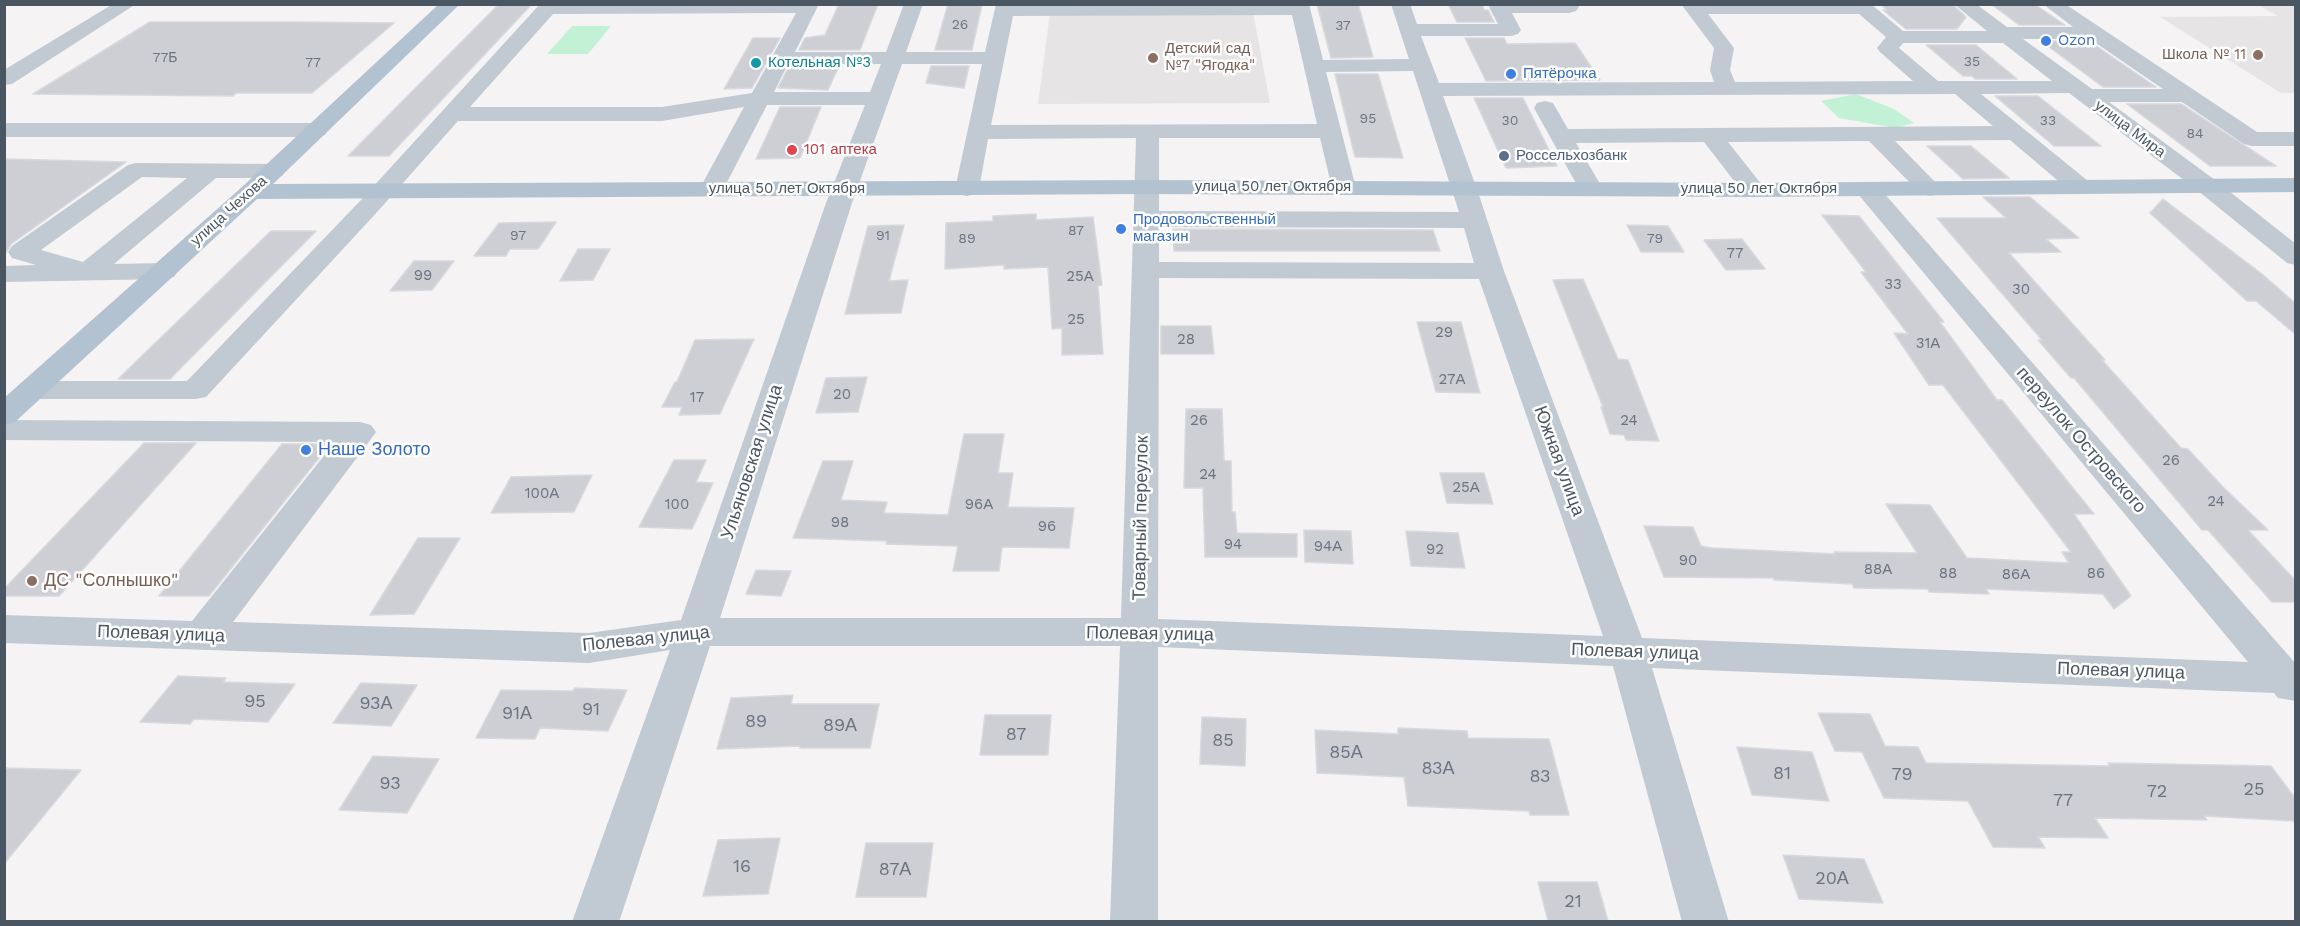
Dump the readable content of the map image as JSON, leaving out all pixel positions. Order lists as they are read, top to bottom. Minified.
{"streets":{"main road":["улица 50 лет Октября","улица Чехова"],"street":["улица Мира","переулок Островского","Южная улица","Ульяновская улица","Товарный переулок","Полевая улица"]},"crossings":[["улица Мира","улица 50 лет Октября"],["улица 50 лет Октября","улица Чехова"],["улица 50 лет Октября","переулок Островского"],["улица 50 лет Октября","Южная улица"],["улица 50 лет Октября","Ульяновская улица"],["улица 50 лет Октября","Товарный переулок"],["переулок Островского","Полевая улица"],["Южная улица","Полевая улица"],["Ульяновская улица","Полевая улица"],["Товарный переулок","Полевая улица"]],"places":["Ozon","Школа № 11","Детский сад №7 \"Ягодка\"","Котельная №3","Пятёрочка","101 аптека","Россельхозбанк","Продовольственный магазин","Наше Золото","ДС \"Солнышко\""],"house_numbers":["26","37","77Б","35","77","95","30","33","84","87","97","91","89","79","77","99","25А","33","30","25","29","28","31А","27А","20","17","26","24","26","24","25А","100А","24","100","96А","98","96","94","94А","92","90","88А","88","86","86А","95","93А","91","91А","89","89А","87","85","85А","83А","81","79","83","93","25","72","77","16","87А","20А","21"]}
